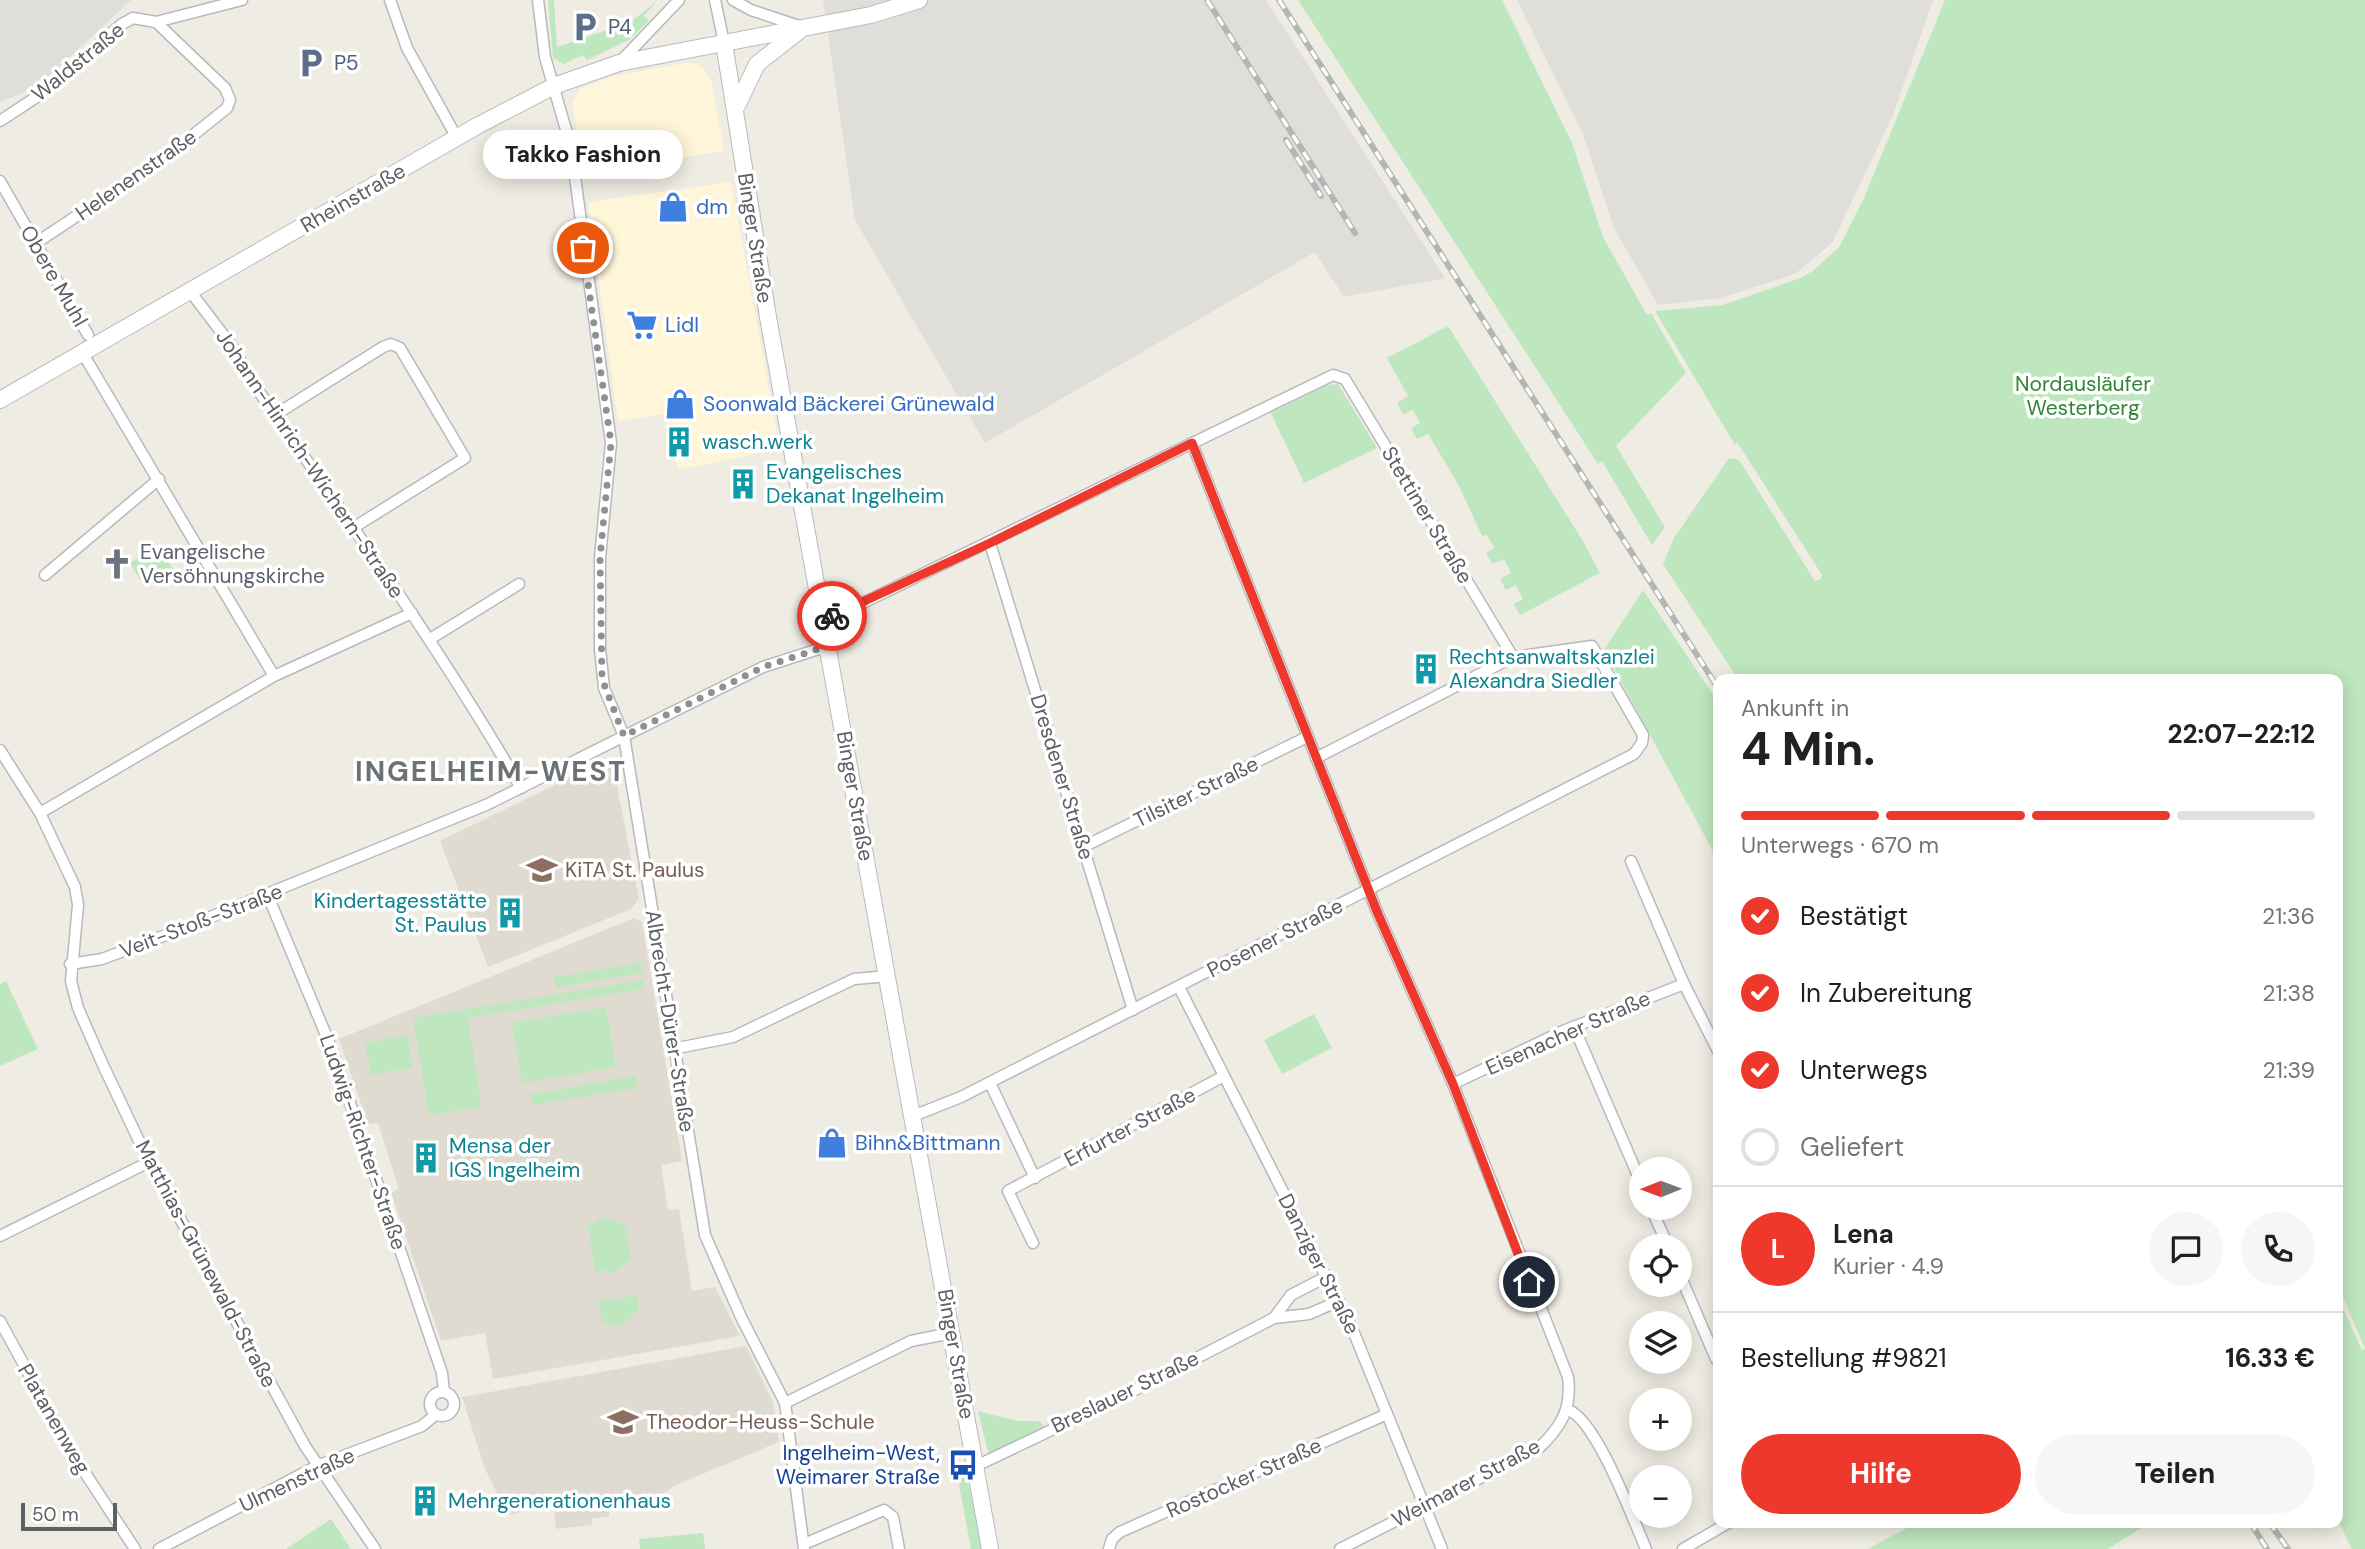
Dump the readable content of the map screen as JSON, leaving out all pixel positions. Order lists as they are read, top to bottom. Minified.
{"streets":{"main road":["Rheinstraße","Binger Straße"],"street":["Waldstraße","Helenenstraße","Obere Muhl","Johann-Hinrich-Wichern-Straße","Stettiner Straße","Dresdener Straße","Tilsiter Straße","Veit-Stoß-Straße","Posener Straße","Albrecht-Dürer-Straße","Eisenacher Straße","Erfurter Straße","Ludwig-Richter-Straße","Matthias-Grünewald-Straße","Danziger Straße","Breslauer Straße","Platanenweg","Rostocker Straße","Ulmenstraße","Weimarer Straße"]},"crossings":[["Waldstraße","Helenenstraße"],["Helenenstraße","Obere Muhl"],["Rheinstraße","Binger Straße"],["Rheinstraße","Johann-Hinrich-Wichern-Straße"],["Rheinstraße","Albrecht-Dürer-Straße"],["Binger Straße","Veit-Stoß-Straße"],["Binger Straße","Posener Straße"],["Binger Straße","Breslauer Straße"],["Johann-Hinrich-Wichern-Straße","Veit-Stoß-Straße"],["Stettiner Straße","Posener Straße"],["Dresdener Straße","Tilsiter Straße"],["Dresdener Straße","Posener Straße"],["Veit-Stoß-Straße","Albrecht-Dürer-Straße"],["Veit-Stoß-Straße","Ludwig-Richter-Straße"],["Veit-Stoß-Straße","Matthias-Grünewald-Straße"],["Posener Straße","Danziger Straße"],["Erfurter Straße","Danziger Straße"],["Ludwig-Richter-Straße","Ulmenstraße"],["Matthias-Grünewald-Straße","Ulmenstraße"],["Danziger Straße","Breslauer Straße"],["Danziger Straße","Rostocker Straße"],["Danziger Straße","Weimarer Straße"]],"districts":["INGELHEIM-WEST"],"parks":["Nordausläufer Westerberg"],"places":{"parking":["P4","P5"],"shop":["dm","Soonwald Bäckerei Grünewald","Bihn&Bittmann"],"other":["Takko Fashion"],"supermarket":["Lidl"],"building":["wasch.werk","Evangelisches Dekanat Ingelheim","Rechtsanwaltskanzlei Alexandra Siedler","Kindertagesstätte St. Paulus","Mensa der IGS Ingelheim","Mehrgenerationenhaus"],"church":["Evangelische Versöhnungskirche"],"school or university":["KiTA St. Paulus","Theodor-Heuss-Schule"],"bus stop":["Ingelheim-West, Weimarer Straße"]},"scale_bar":"50 m","north":"left","page":{"bubble":"Takko Fashion","heading":["4 Min.","Ankunft in","22:07–22:12"],"panel":["Lena","Kurier · 4.9","Bestellung #9821","16.33 €"],"bar":"Unterwegs · 670 m","list":[["Bestätigt","21:36"],["In Zubereitung","21:38"],["Unterwegs","21:39"],"Geliefert"],"map_buttons":["+","−"],"round":"L","buttons":["Hilfe","Teilen"],"scale":"50 m"}}
